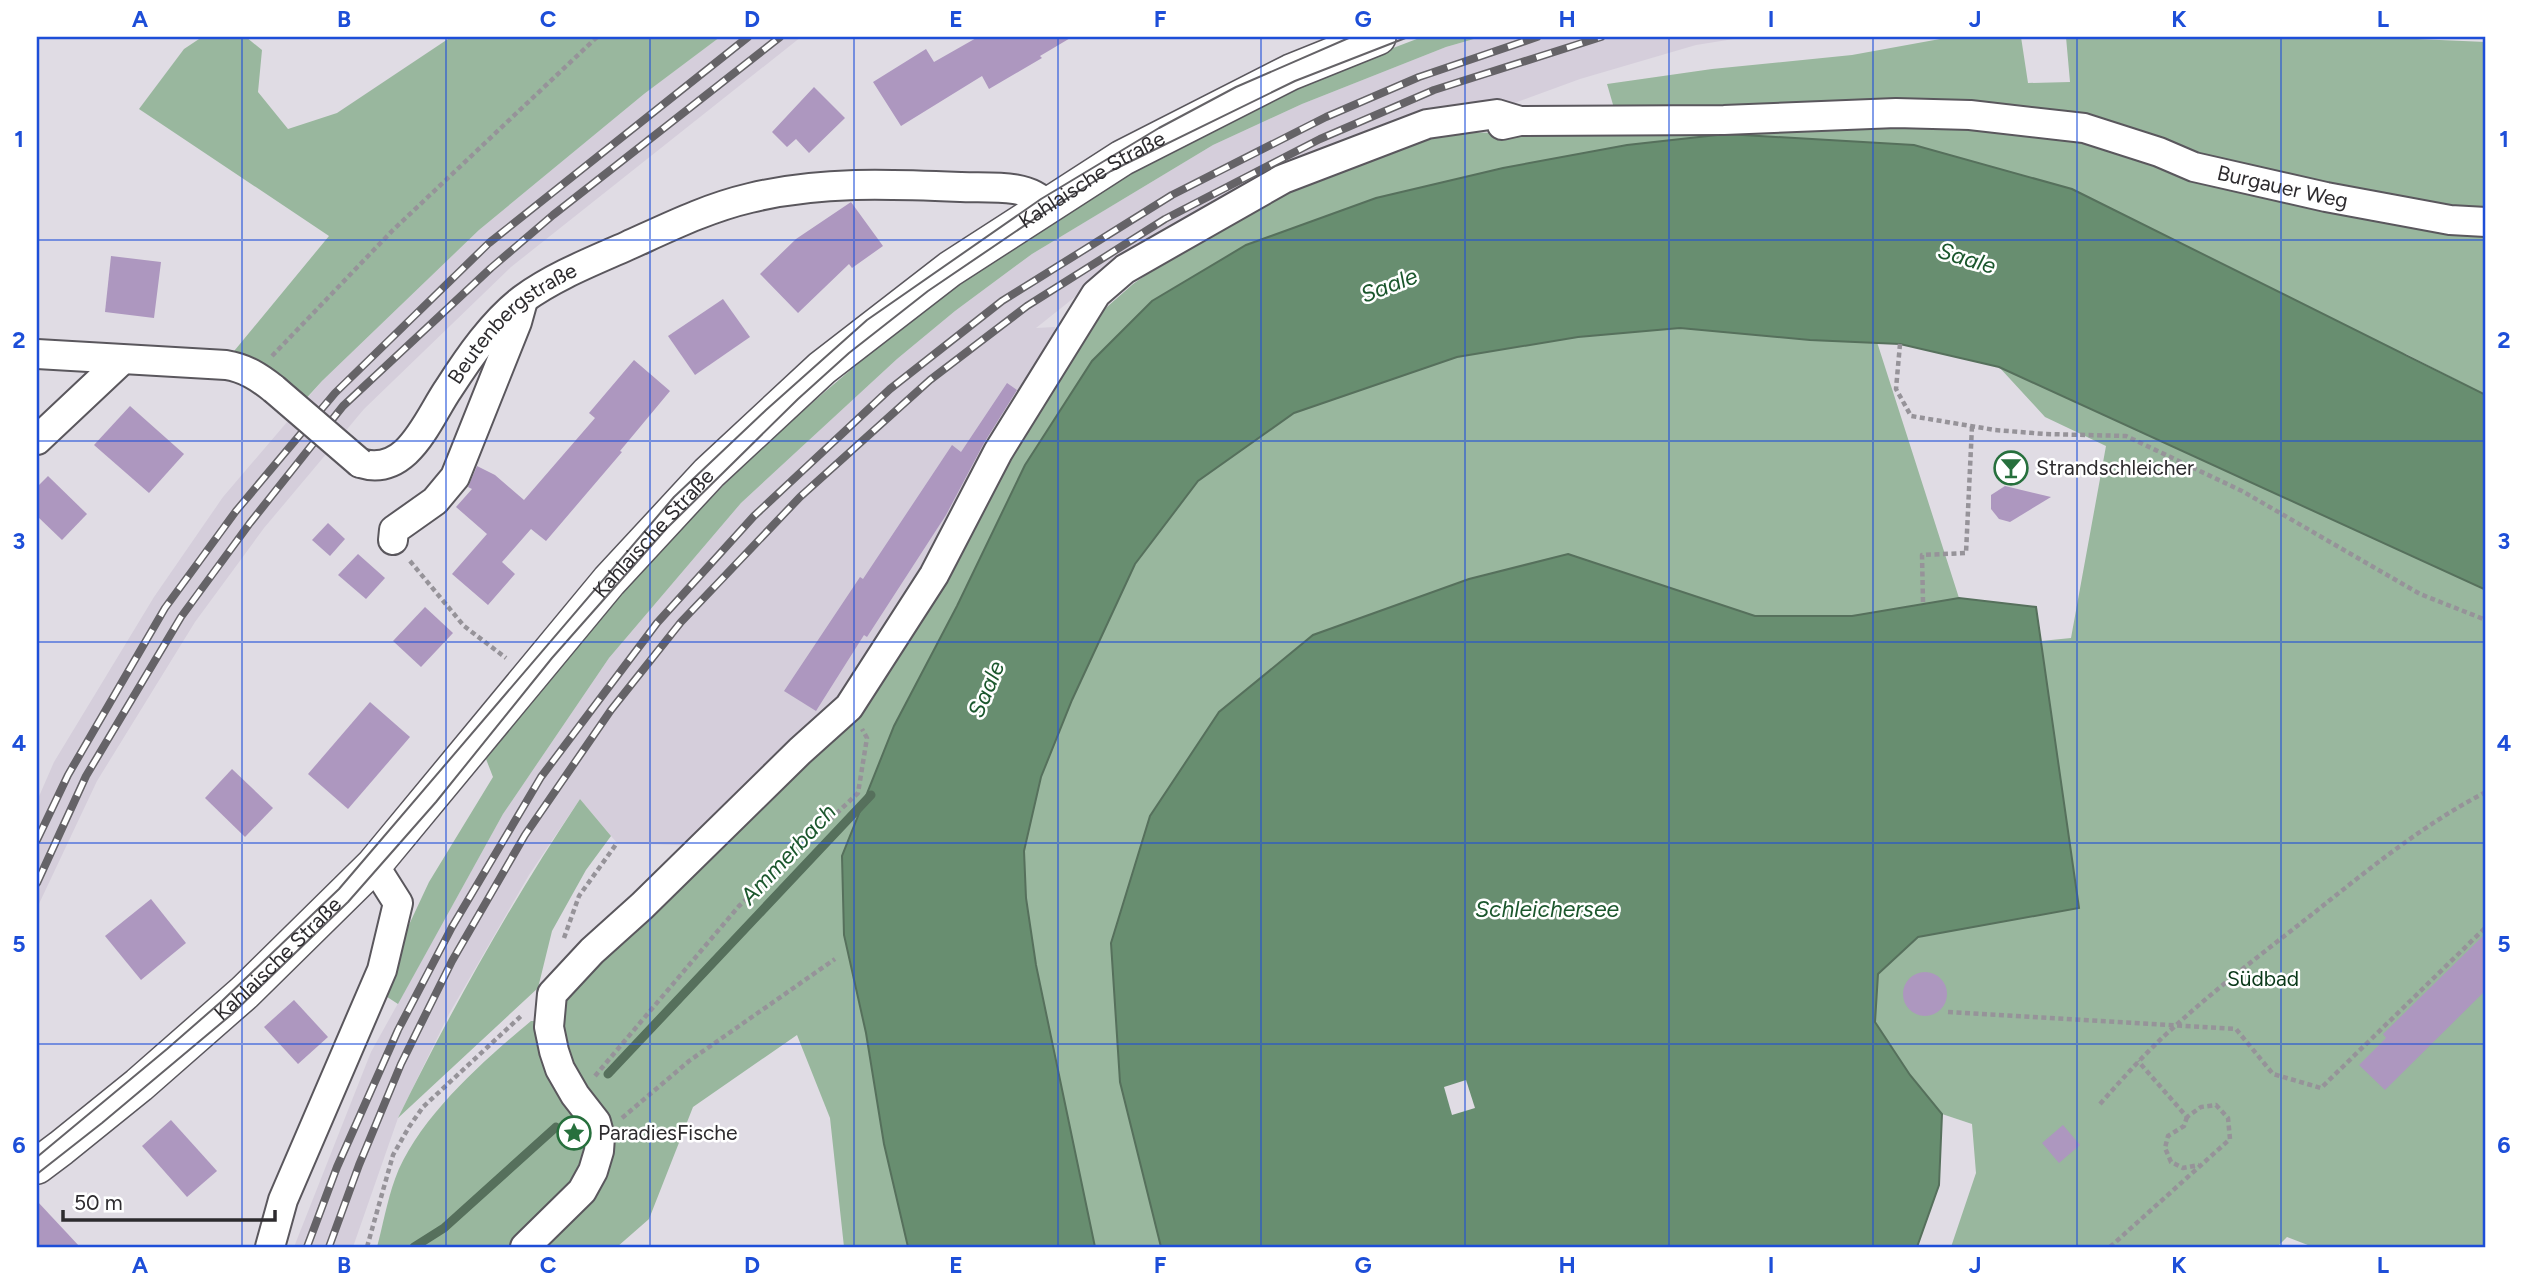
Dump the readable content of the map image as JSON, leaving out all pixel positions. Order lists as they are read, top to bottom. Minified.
{"streets":{"main road":["Kahlaische Straße"],"street":["Burgauer Weg","Beutenbergstraße"]},"crossings":[["Kahlaische Straße","Beutenbergstraße"]],"water":["Saale","Ammerbach","Schleichersee"],"parks":["Südbad"],"places":{"bar":["Strandschleicher"],"place":["ParadiesFische"]},"scale_bar":"50 m","grid":{"columns":["A","B","C","D","E","F","G","H","I","J","K","L"],"rows":["1","2","3","4","5","6"]}}
